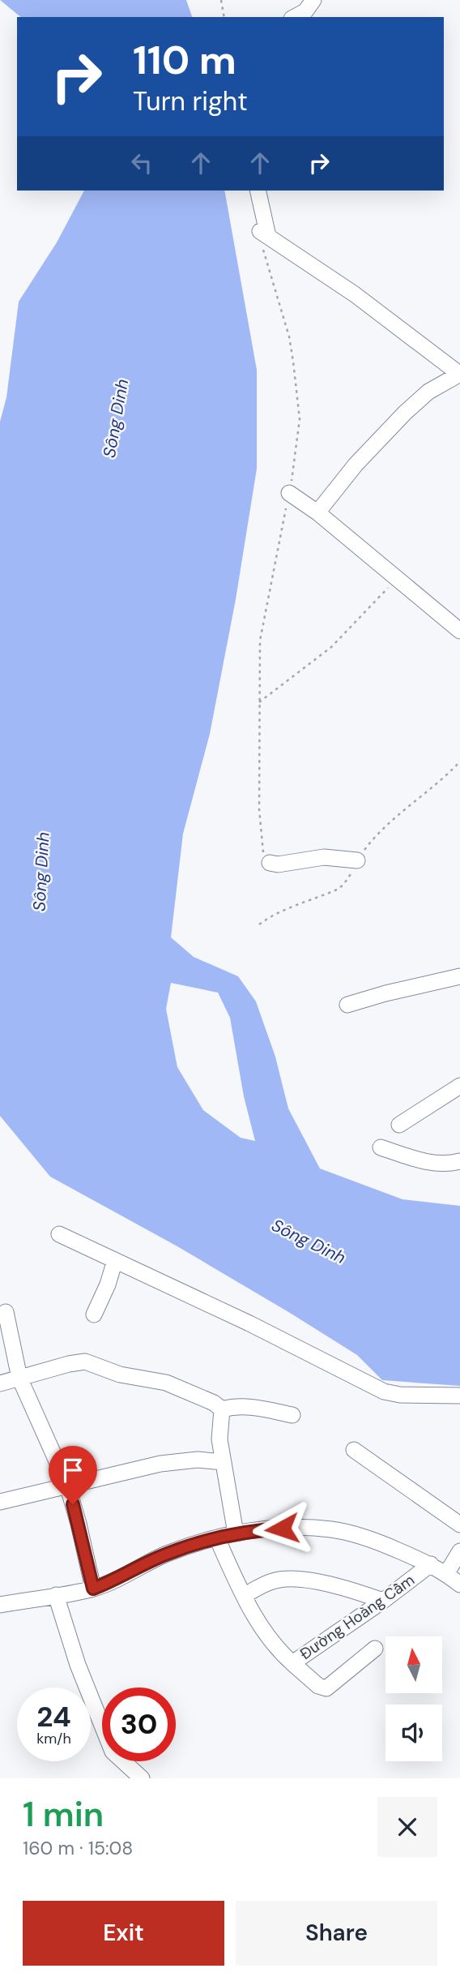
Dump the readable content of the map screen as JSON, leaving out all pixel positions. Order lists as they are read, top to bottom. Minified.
{"streets":{"street":["Đường Hoàng Cầm"]},"water":["Sông Dinh"],"north":"top","page":{"turn":["110 m","Turn right"],"speed":"24 km/h","limit":"30","heading":["1 min","160 m · 15:08"],"buttons":["Exit","Share"]}}
